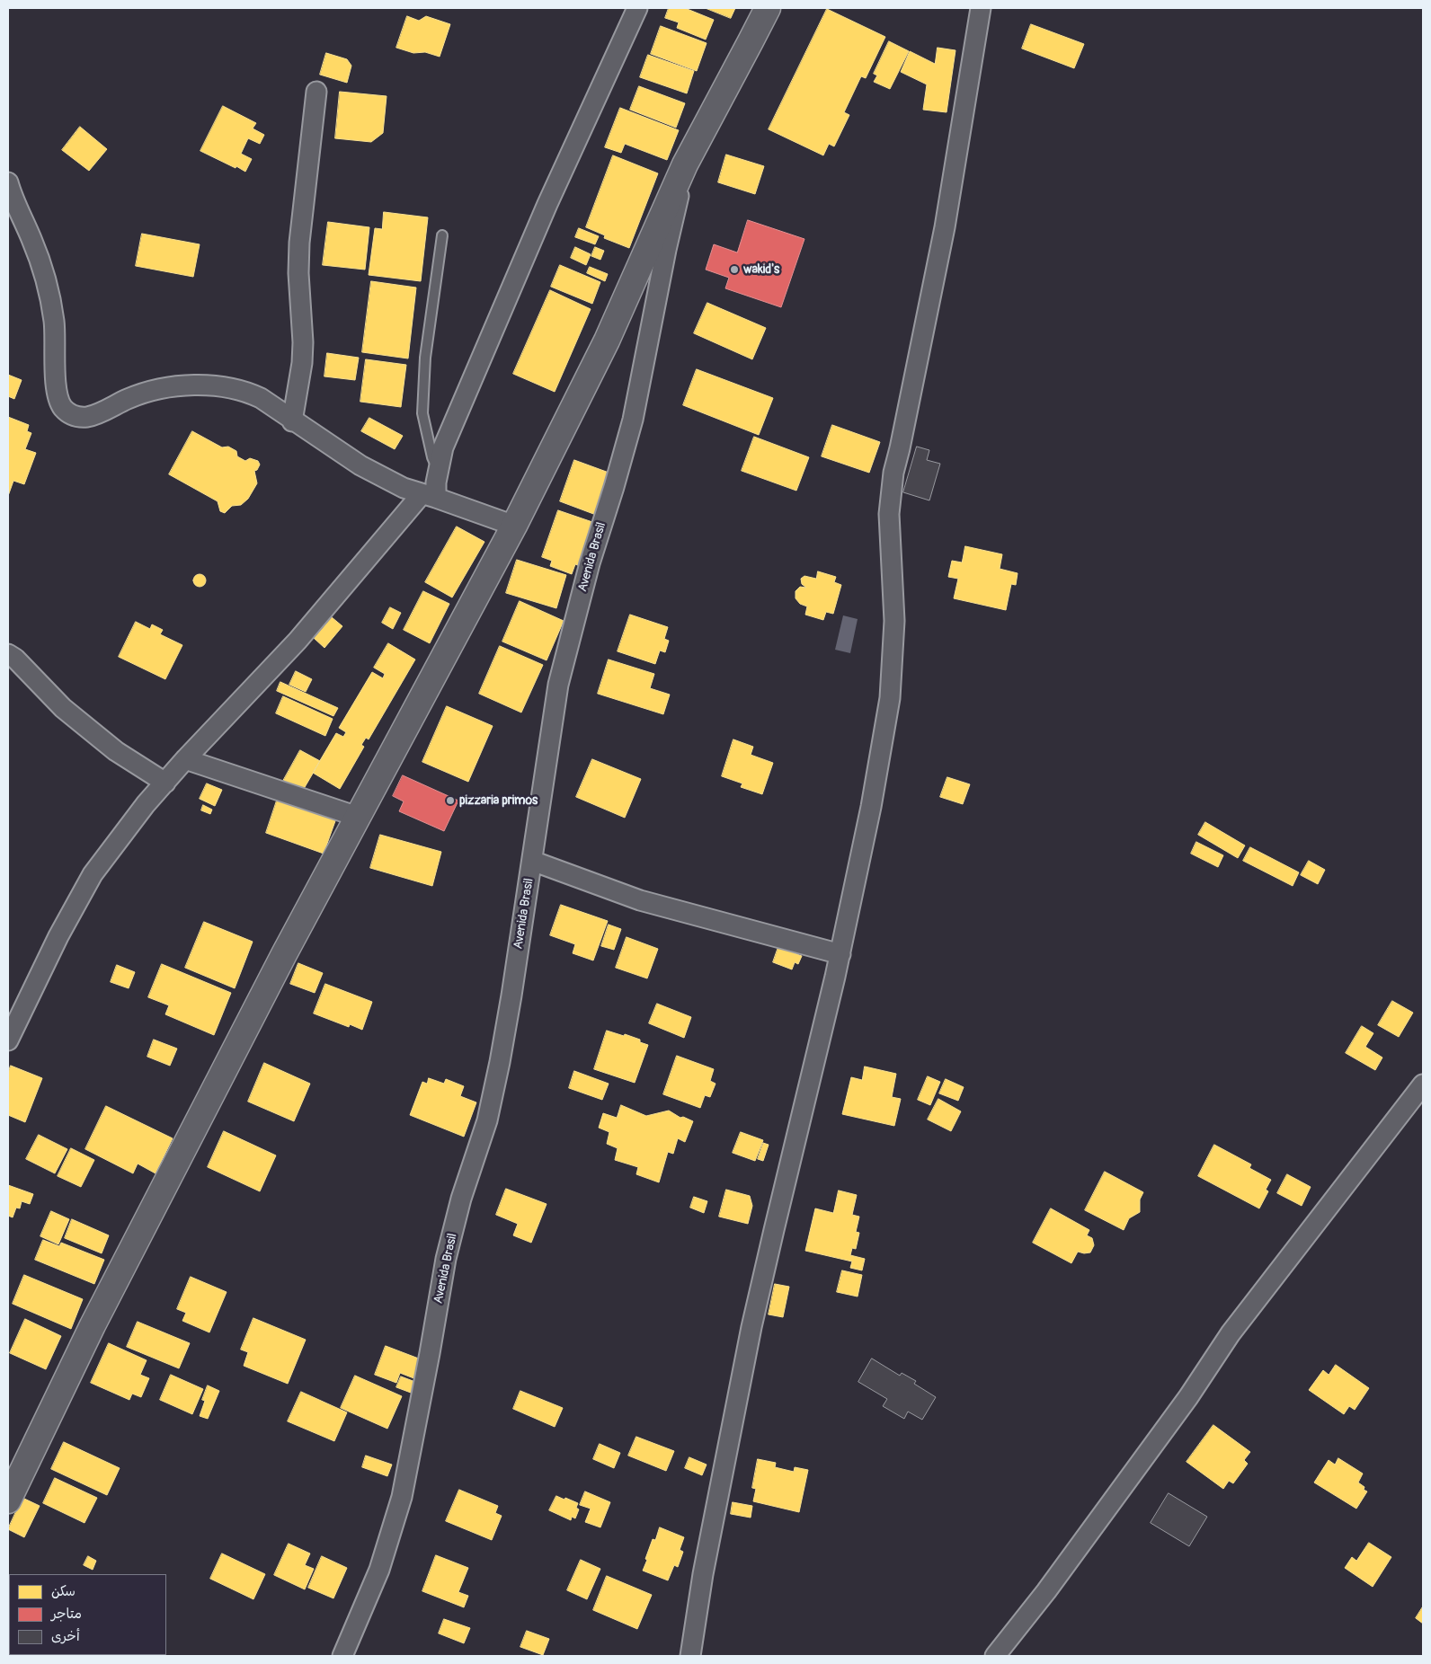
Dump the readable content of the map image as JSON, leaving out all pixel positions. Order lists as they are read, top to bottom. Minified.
{"streets":{"street":["Avenida Brasil"]},"places":["wakid's","pizzaria primos"],"legend":["سكن","متاجر","أخرى"]}
